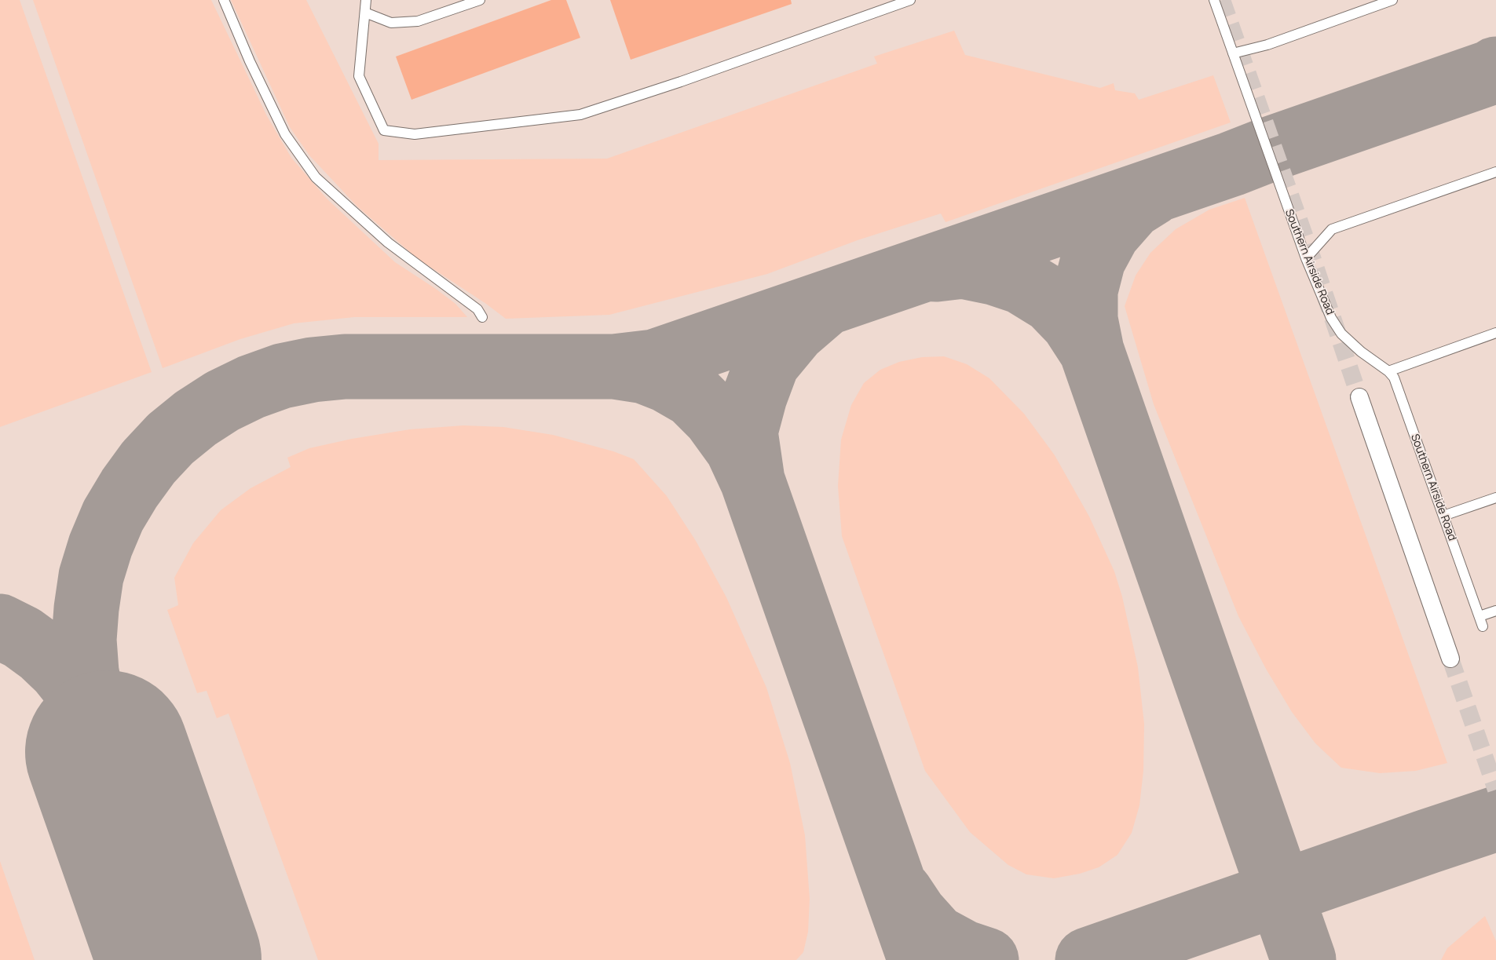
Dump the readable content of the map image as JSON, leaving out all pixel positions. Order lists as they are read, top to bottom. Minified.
{"streets":{"lane":["Southern Airside Road"]}}
